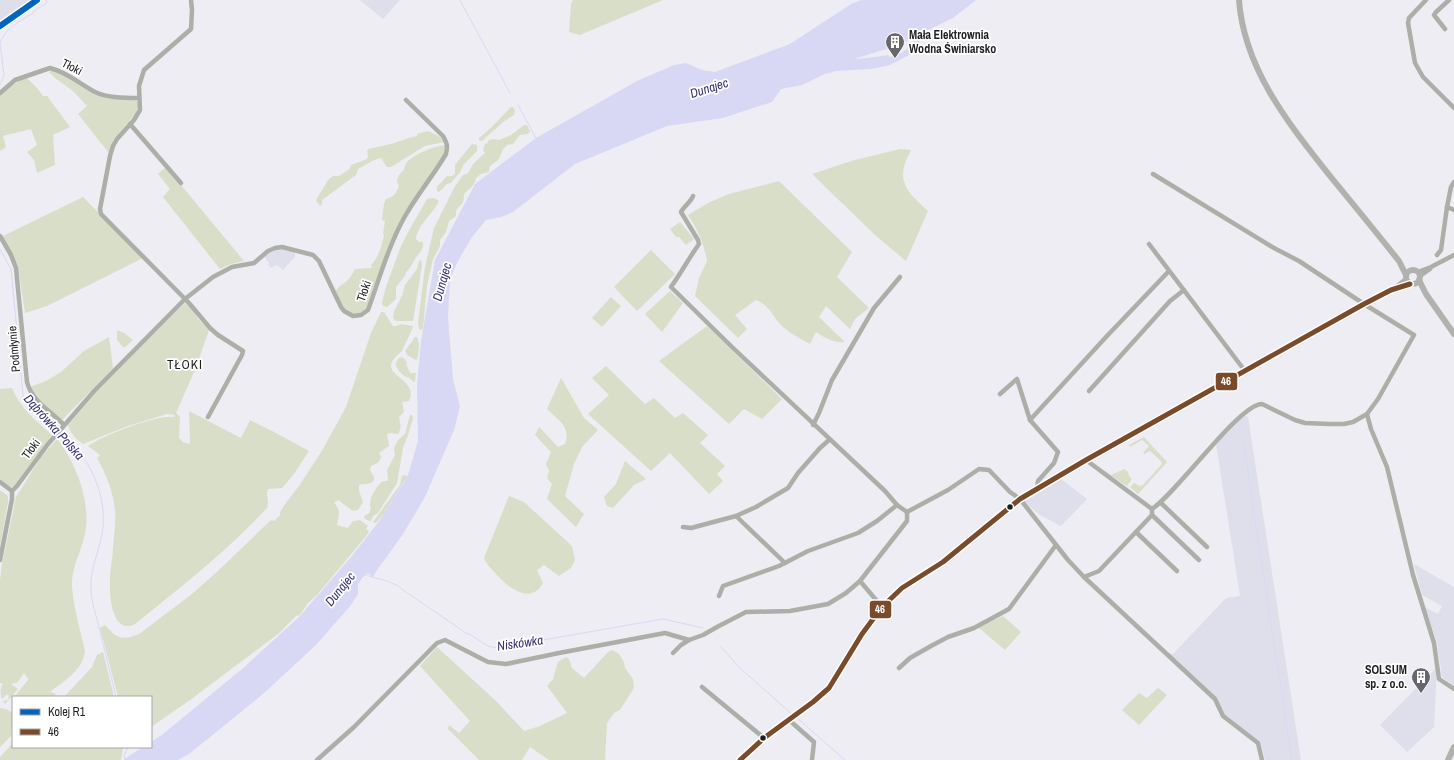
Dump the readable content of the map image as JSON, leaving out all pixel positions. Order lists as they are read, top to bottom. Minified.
{"streets":{"street":["Tłoki","Podmłynie"]},"crossings":[["Tłoki","Podmłynie"]],"districts":["TŁOKI"],"water":["Dunajec","Dąbrówka Polska","Niskówka"],"places":{"building":["Mała Elektrownia Wodna Świniarsko","SOLSUM sp. z o.o."]},"lines":["rail line R1","transit line 46"],"legend":["Kolej R1","46"]}
